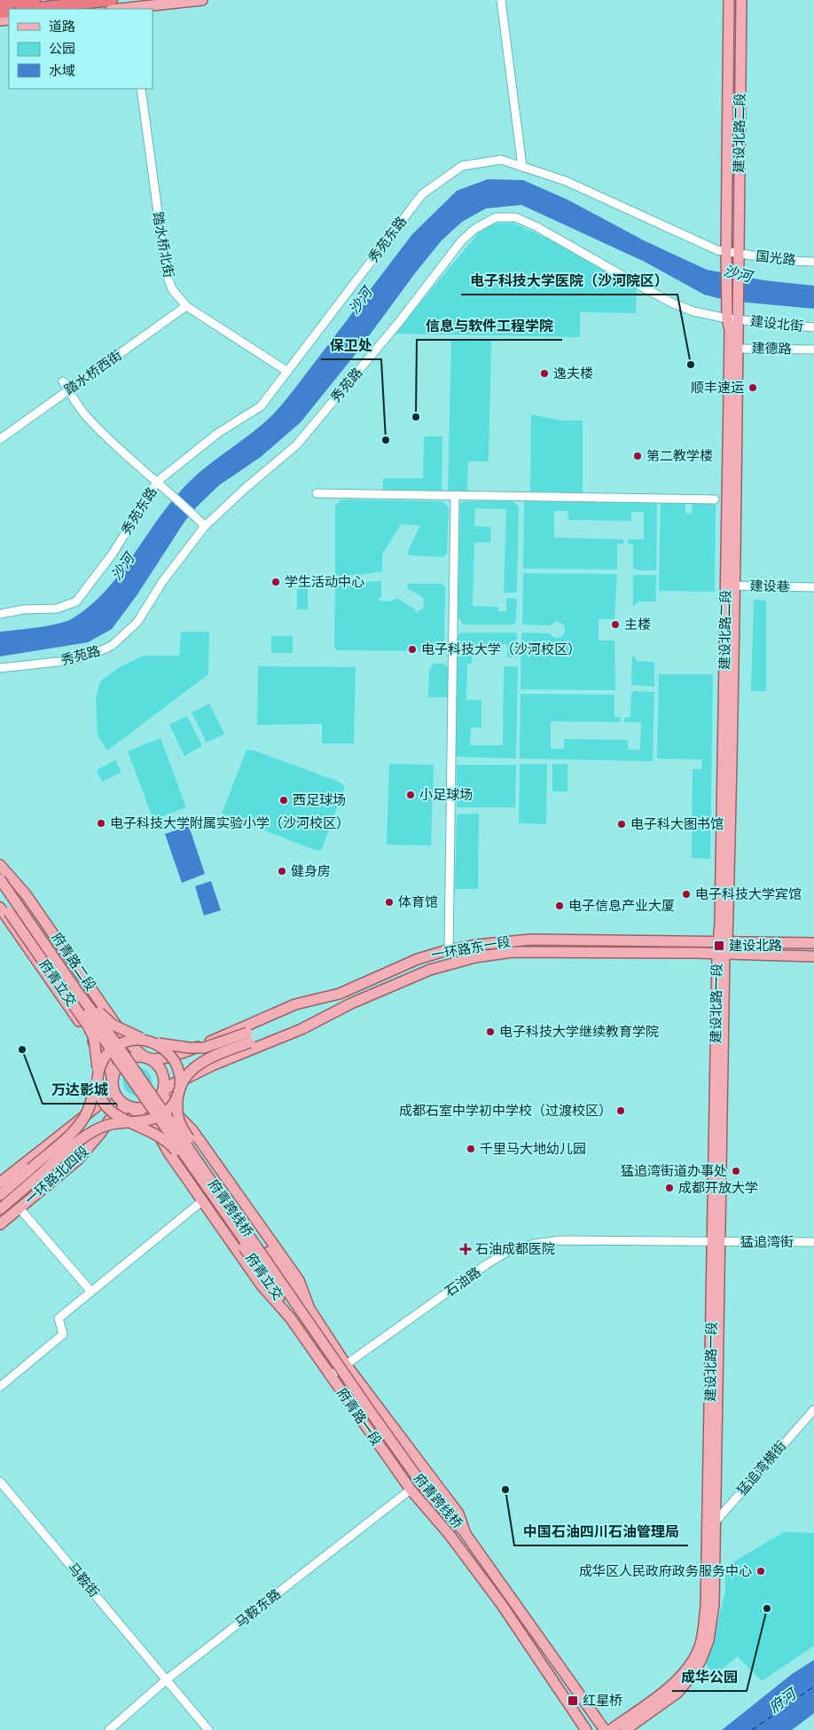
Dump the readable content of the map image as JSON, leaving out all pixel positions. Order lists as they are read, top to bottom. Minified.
{"streets":{"main road":["建设北路二段","一环路东一段","府青路二段","府青立交","建设北路一段","一环路北四段","府青跨线桥","府青路一段"],"street":["秀苑东路","踏水桥北街","国光路","建设北街","建德路","踏水桥西街","秀苑路","建设巷","猛追湾街","石油路","猛追湾横街","马鞍街","马鞍东路"]},"crossings":[["建设北路二段","秀苑东路"],["建设北路二段","国光路"],["建设北路二段","建设北街"],["建设北路二段","建德路"],["建设北路二段","秀苑路"],["建设北路二段","建设巷"],["建设北路二段","一环路东一段"],["建设北路二段","建设北路一段"],["秀苑东路","踏水桥北街"],["秀苑东路","国光路"],["踏水桥北街","踏水桥西街"],["建设北街","秀苑路"],["一环路东一段","府青路二段"],["一环路东一段","府青立交"],["一环路东一段","建设北路一段"],["一环路东一段","一环路北四段"],["一环路东一段","府青路一段"],["府青路二段","一环路北四段"],["府青路二段","府青路一段"],["府青立交","府青路一段"],["建设北路一段","猛追湾街"],["建设北路一段","石油路"],["建设北路一段","猛追湾横街"],["一环路北四段","府青路一段"],["府青跨线桥","府青路一段"],["猛追湾街","石油路"],["石油路","府青路一段"],["府青路一段","马鞍东路"],["马鞍街","马鞍东路"]],"water":["沙河","府河"],"places":{"other":["电子科技大学医院（沙河院区）","逸夫楼","顺丰速运","信息与软件工程学院","保卫处","第二教学楼","学生活动中心","主楼","电子科技大学（沙河校区）","小足球场","西足球场","电子科技大学附属实验小学（沙河校区）","电子科大图书馆","健身房","电子科技大学宾馆","体育馆","电子信息产业大厦","电子科技大学继续教育学院","万达影城","成都石室中学初中学校（过渡校区）","千里马大地幼儿园","猛追湾街道办事处","成都开放大学","中国石油四川石油管理局","成华区人民政府政务服务中心","成华公园"],"transit":["建设北路","红星桥"],"health":["石油成都医院"]},"legend":["道路","公园","水域"]}
